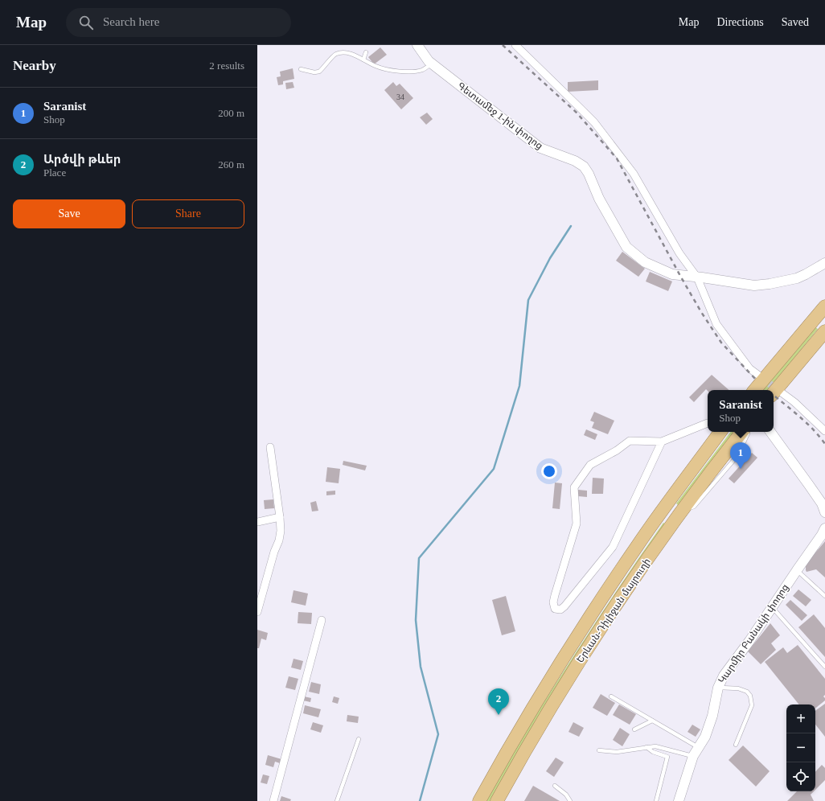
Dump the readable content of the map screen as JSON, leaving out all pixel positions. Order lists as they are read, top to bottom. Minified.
{"streets":{"highway":["Երևան-Դիլիջան մայրուղի"],"street":["Գետամեջ 1-ին փողոց","Կարմիր Բանակի փողոց"]},"house_numbers":["34"],"page":{"header":"Map","search":"Search here","nav":["Map","Directions","Saved"],"heading":["Nearby","2 results"],"list":[{"mark":"1","name":"Saranist","note":"Shop","value":"200 m"},{"mark":"2","name":"Արծվի թևեր","note":"Place","value":"260 m"}],"buttons":["Save","Share"],"popup":["Saranist","Shop"],"pins":["1","2"],"map_buttons":["+","−"]}}
